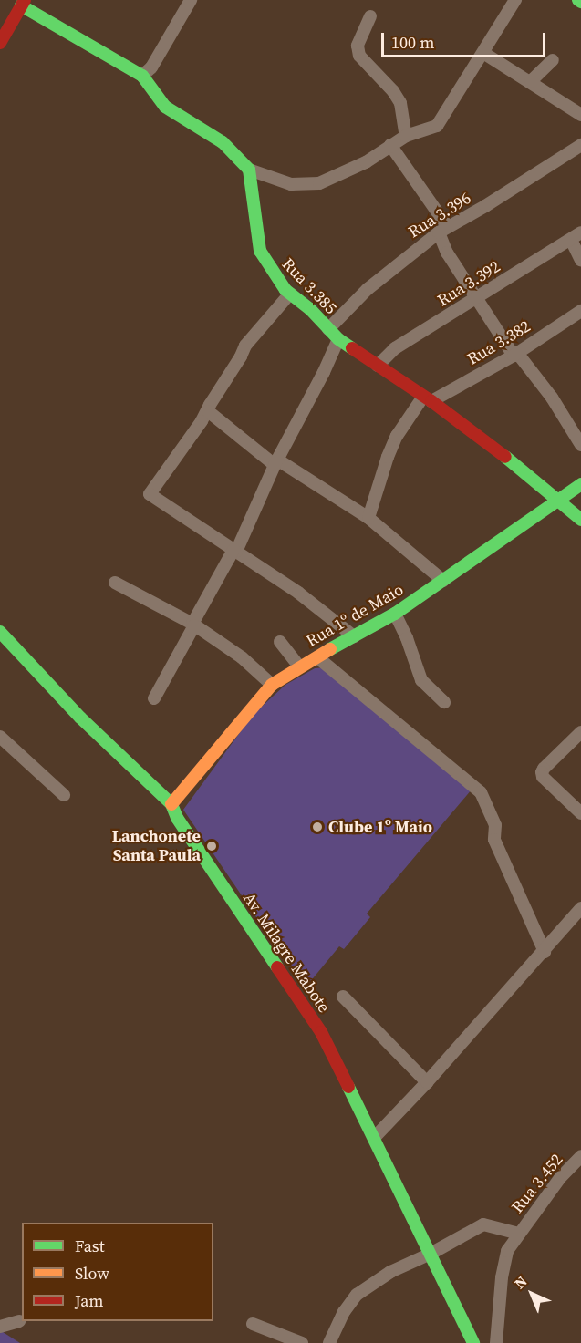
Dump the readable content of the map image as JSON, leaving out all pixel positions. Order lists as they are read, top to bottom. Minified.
{"streets":{"street":["Rua 3.396","Rua 3.392","Rua 3.385","Rua 3.382","Rua 1º de Maio","Av. Milagre Mabote","Rua 3.452"]},"crossings":[["Rua 3.396","Rua 3.385"],["Rua 3.392","Rua 3.385"],["Rua 3.385","Rua 3.382"],["Rua 3.385","Rua 1º de Maio"],["Rua 1º de Maio","Av. Milagre Mabote"],["Av. Milagre Mabote","Rua 3.452"]],"places":["Clube 1º Maio","Lanchonete Santa Paula"],"legend":["Fast","Slow","Jam"],"scale_bar":"100 m","north":"top left"}
